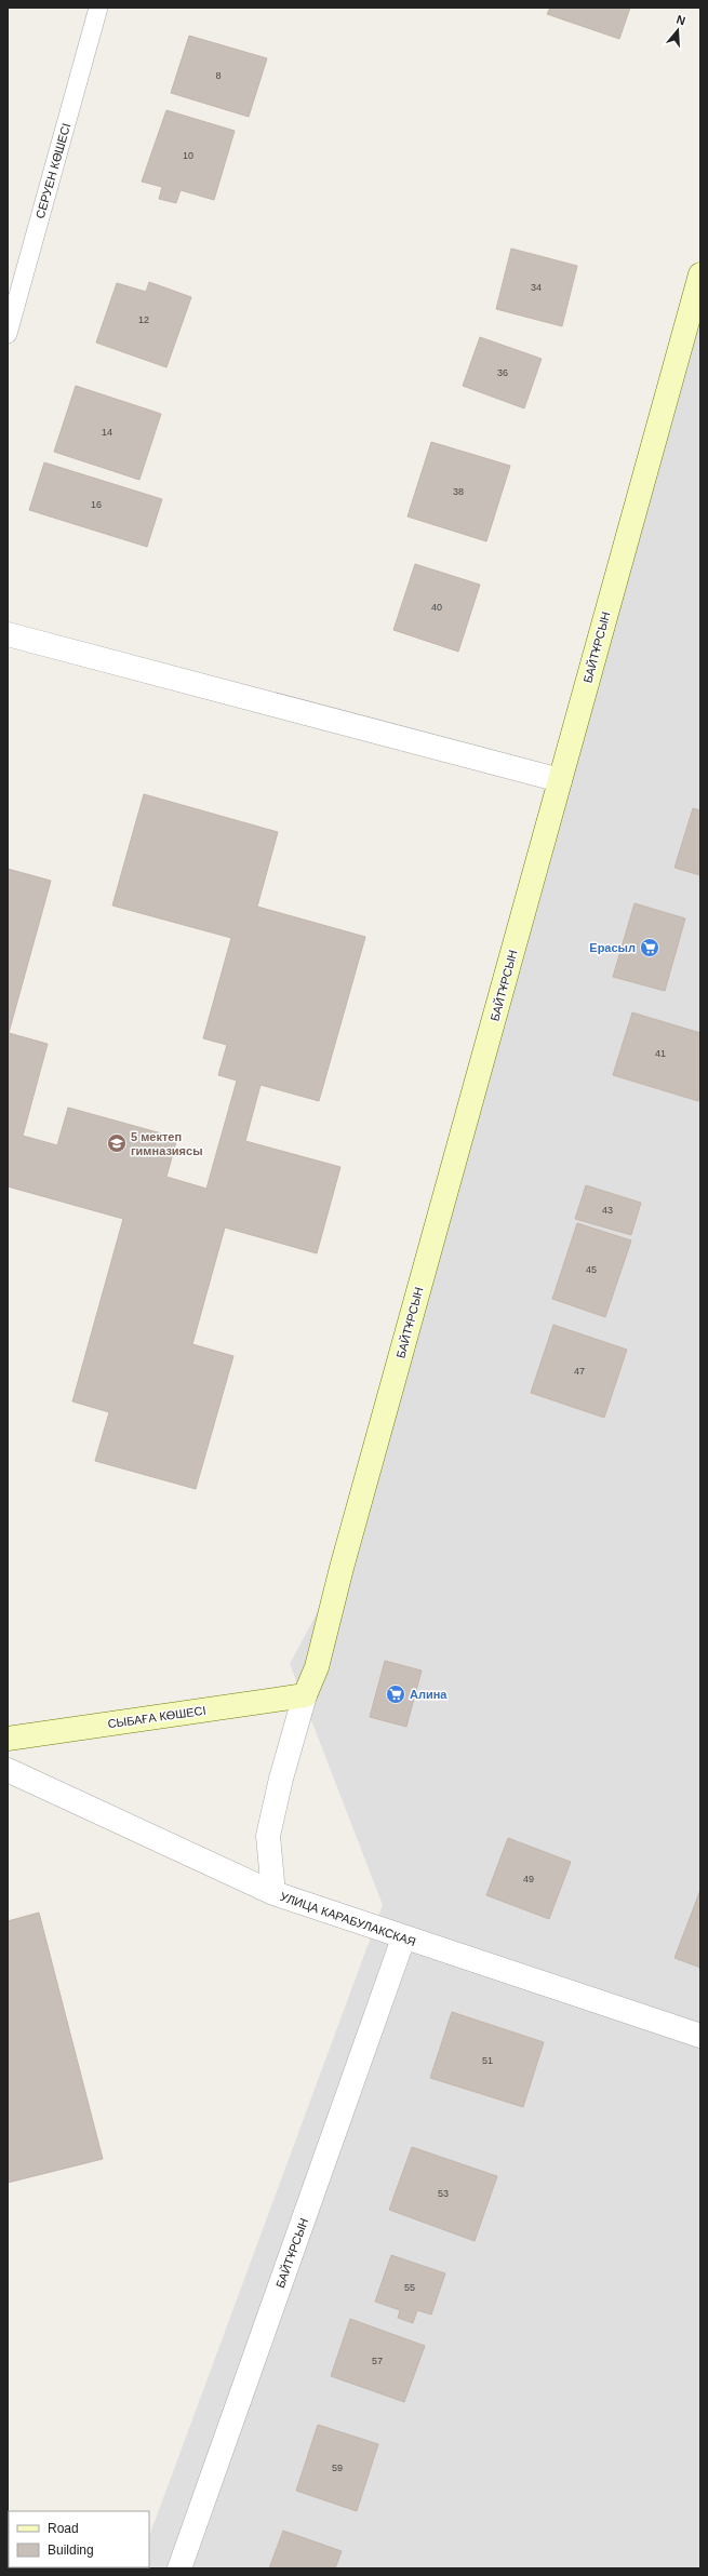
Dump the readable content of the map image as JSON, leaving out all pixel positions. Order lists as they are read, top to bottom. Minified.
{"streets":{"street":["БАЙТҰРСЫН","СЫБАҒА КӨШЕСІ","УЛИЦА КАРАБУЛАКСКАЯ"],"lane":["СЕРУЕН КӨШЕСІ"]},"crossings":[["БАЙТҰРСЫН","СЫБАҒА КӨШЕСІ"],["БАЙТҰРСЫН","УЛИЦА КАРАБУЛАКСКАЯ"]],"places":{"supermarket":["Ерасыл","Алина"],"school or university":["5 мектеп гимназиясы"]},"house_numbers":["8","10","34","12","36","14","38","16","40","41","43","45","47","49","51","53","55","57","59"],"legend":["Road","Building"],"north":"top"}
